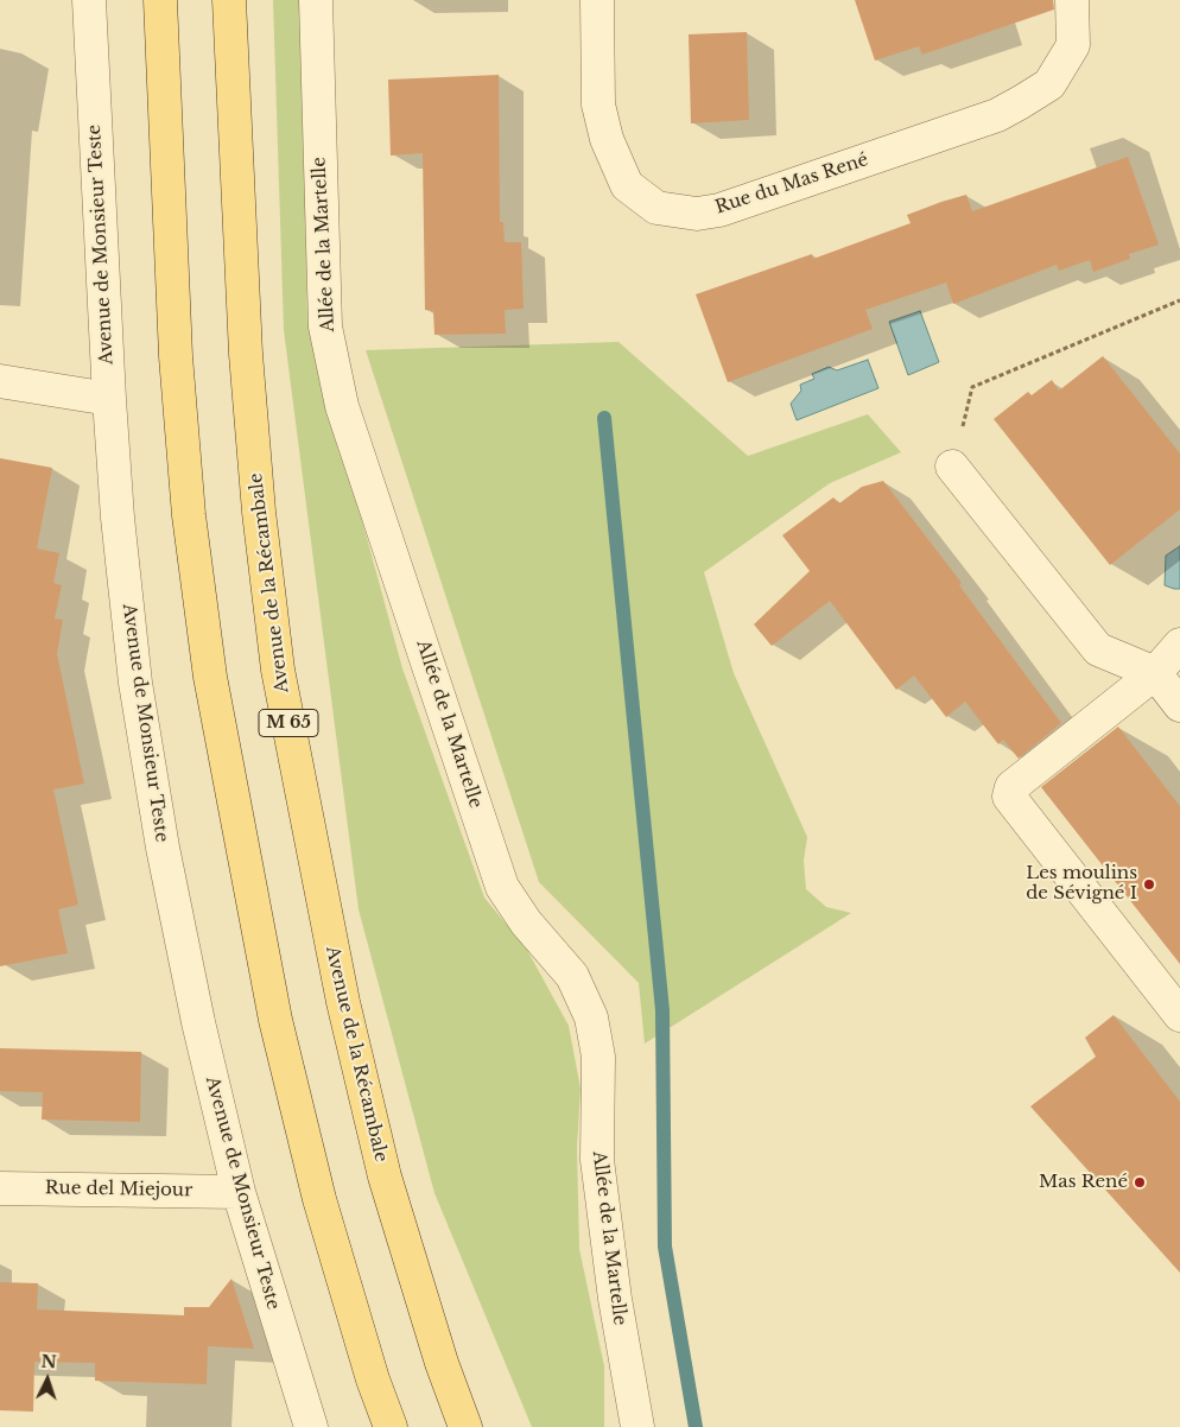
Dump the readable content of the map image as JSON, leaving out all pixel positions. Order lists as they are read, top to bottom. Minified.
{"streets":{"main road":["Avenue de la Récambale","M 65"],"street":["Rue du Mas René","Avenue de Monsieur Teste","Allée de la Martelle","Rue del Miejour"]},"crossings":[["Avenue de Monsieur Teste","Rue del Miejour"]],"places":["Les moulins de Sévigné I","Mas René"],"north":"top"}
